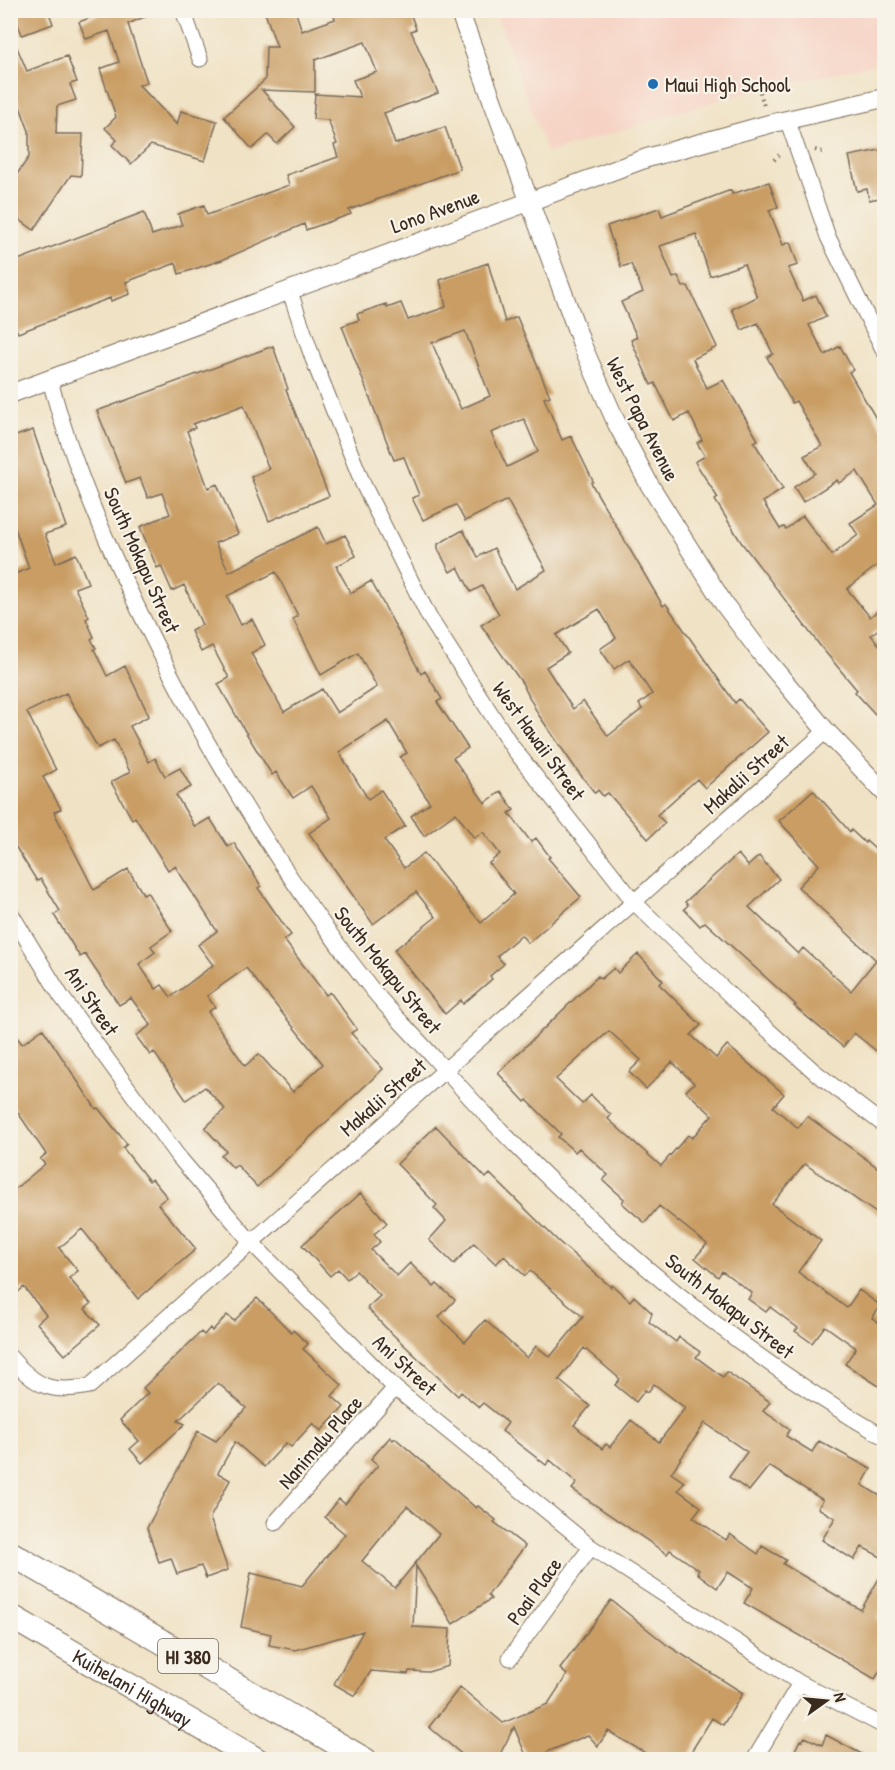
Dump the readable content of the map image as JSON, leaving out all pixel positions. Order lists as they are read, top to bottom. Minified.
{"streets":{"main road":["HI 380","Kuihelani Highway"],"street":["Lono Avenue","West Papa Avenue","South Mokapu Street","West Hawaii Street","Makalii Street","Ani Street","Nanimalu Place","Poai Place"]},"crossings":[["Lono Avenue","West Papa Avenue"],["Lono Avenue","South Mokapu Street"],["Lono Avenue","West Hawaii Street"],["West Papa Avenue","Makalii Street"],["South Mokapu Street","Makalii Street"],["West Hawaii Street","Makalii Street"],["Makalii Street","Ani Street"],["Ani Street","Nanimalu Place"],["Ani Street","Poai Place"]],"places":["Maui High School"],"north":"right"}
